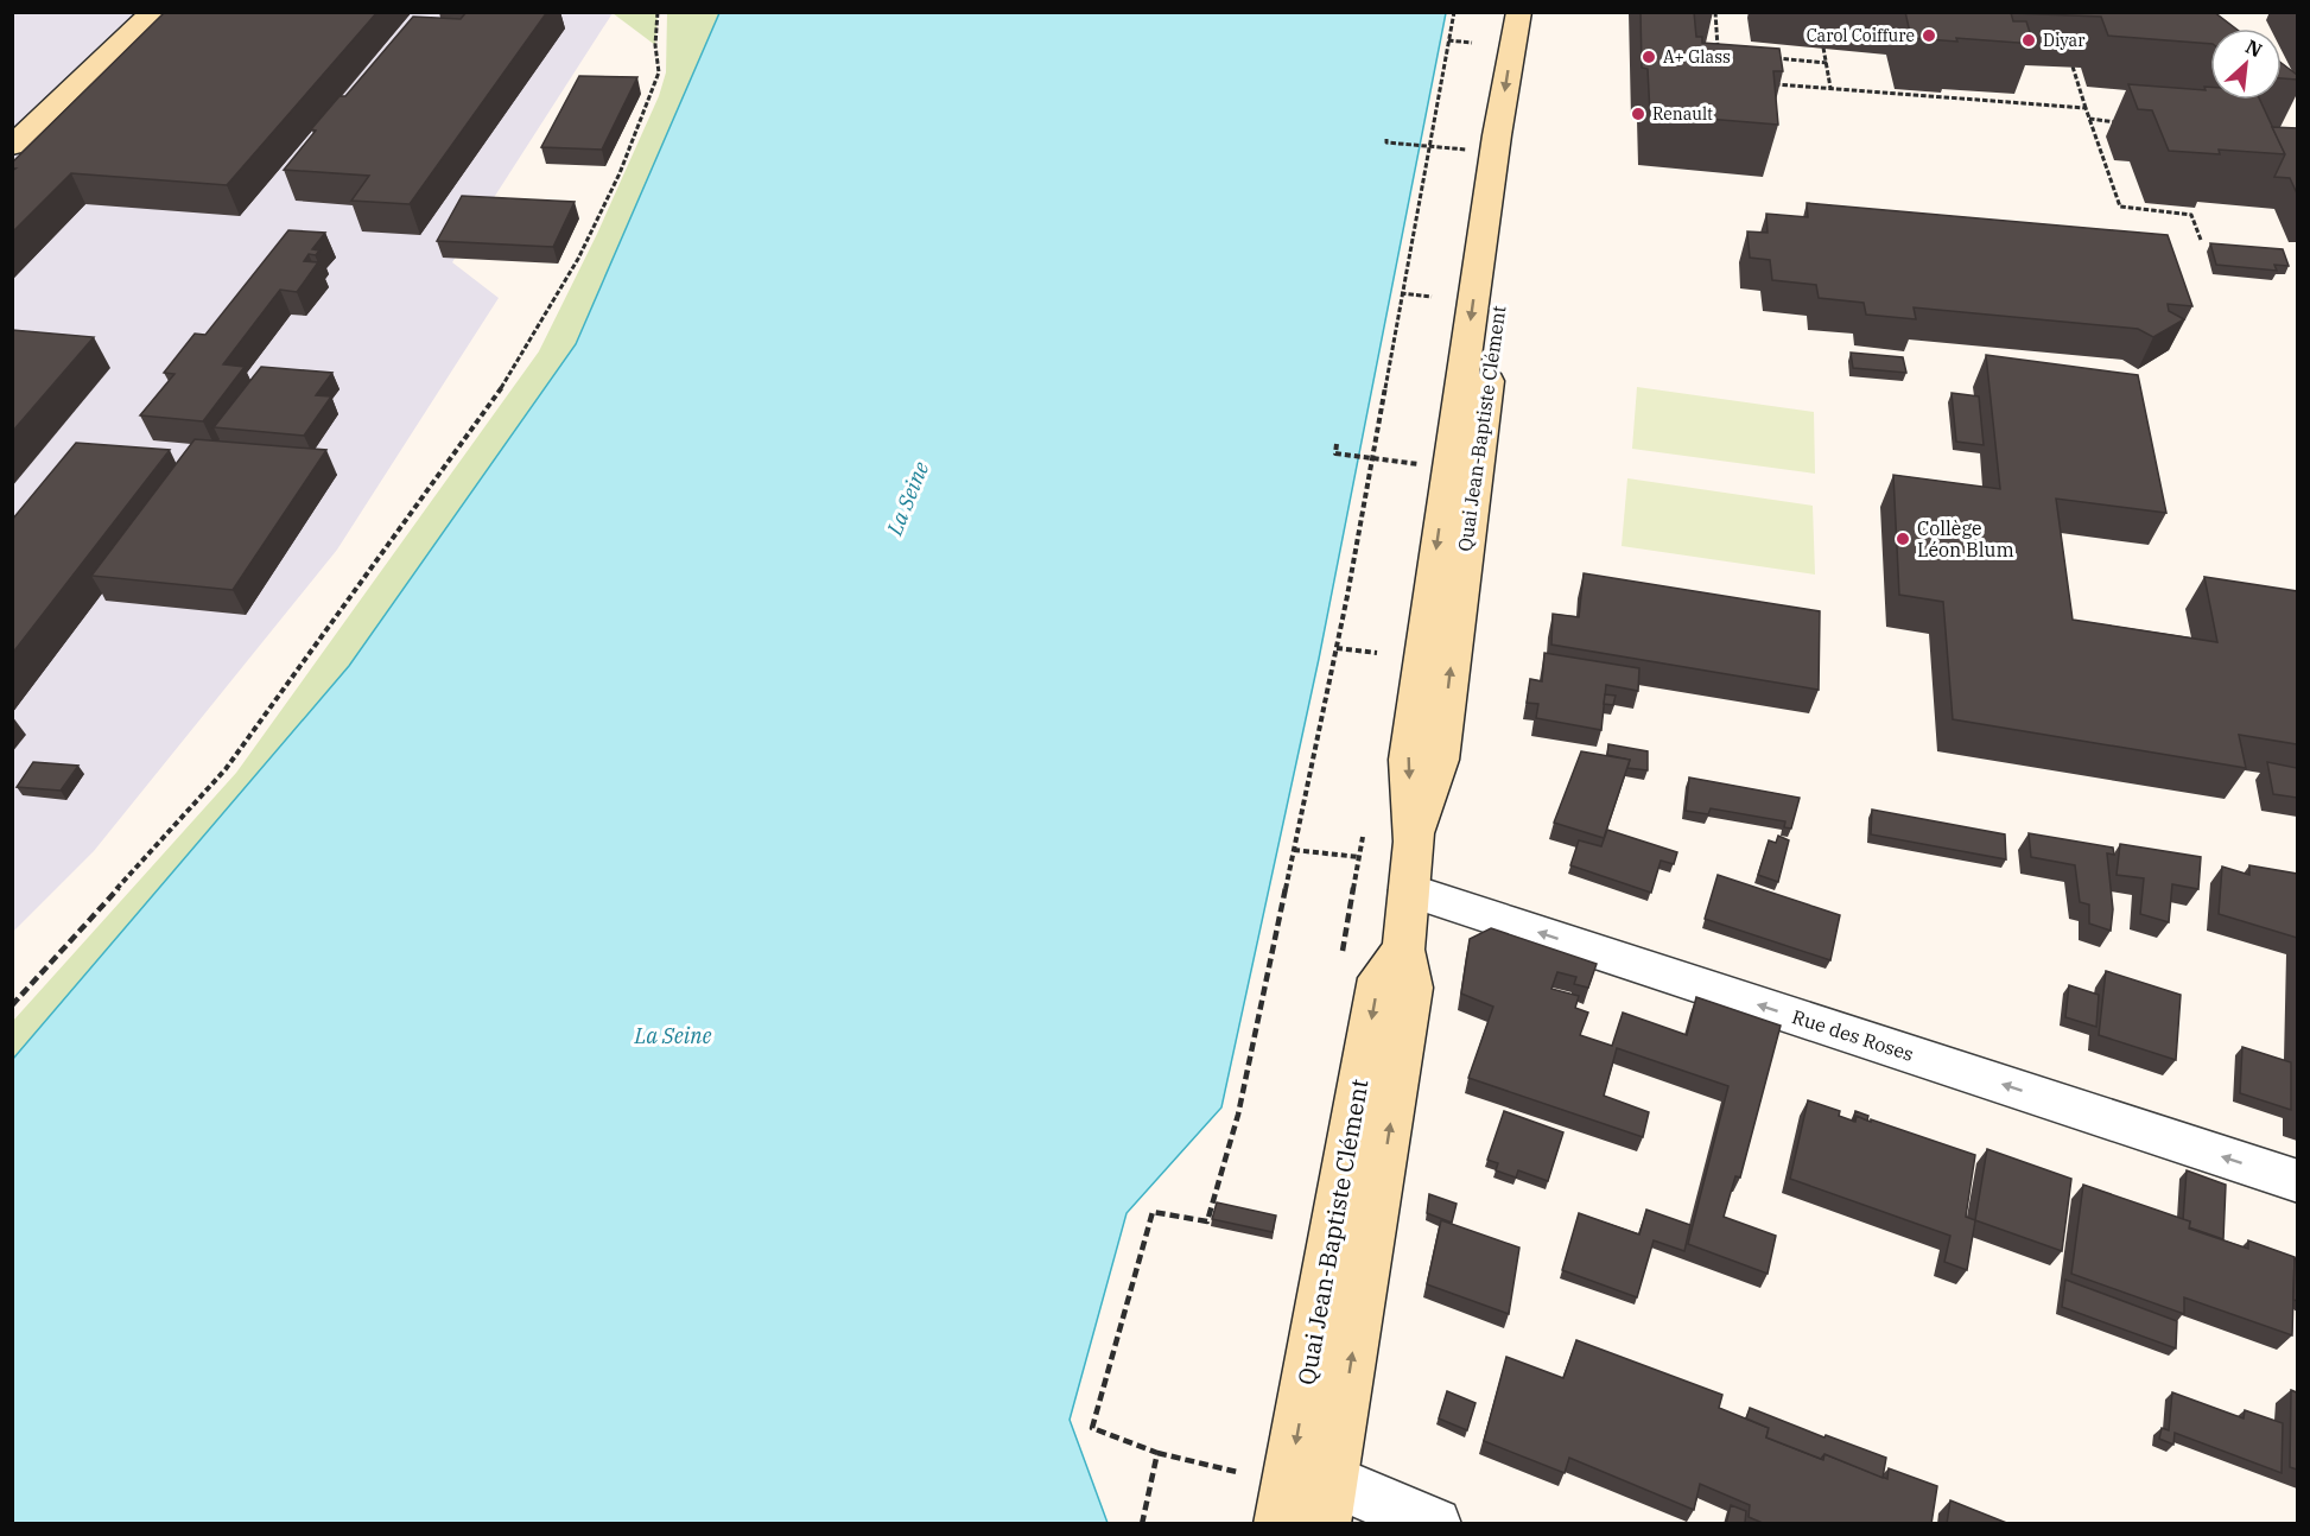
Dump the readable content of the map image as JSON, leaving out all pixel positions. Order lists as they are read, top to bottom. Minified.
{"streets":{"main road":["Quai Jean-Baptiste Clément"],"street":["Rue des Roses"]},"crossings":[["Quai Jean-Baptiste Clément","Rue des Roses"]],"one_way":["Rue des Roses"],"water":["La Seine"],"places":["Carol Coiffure","Diyar","A+ Glass","Renault","Collège Léon Blum"],"north":"top right"}
